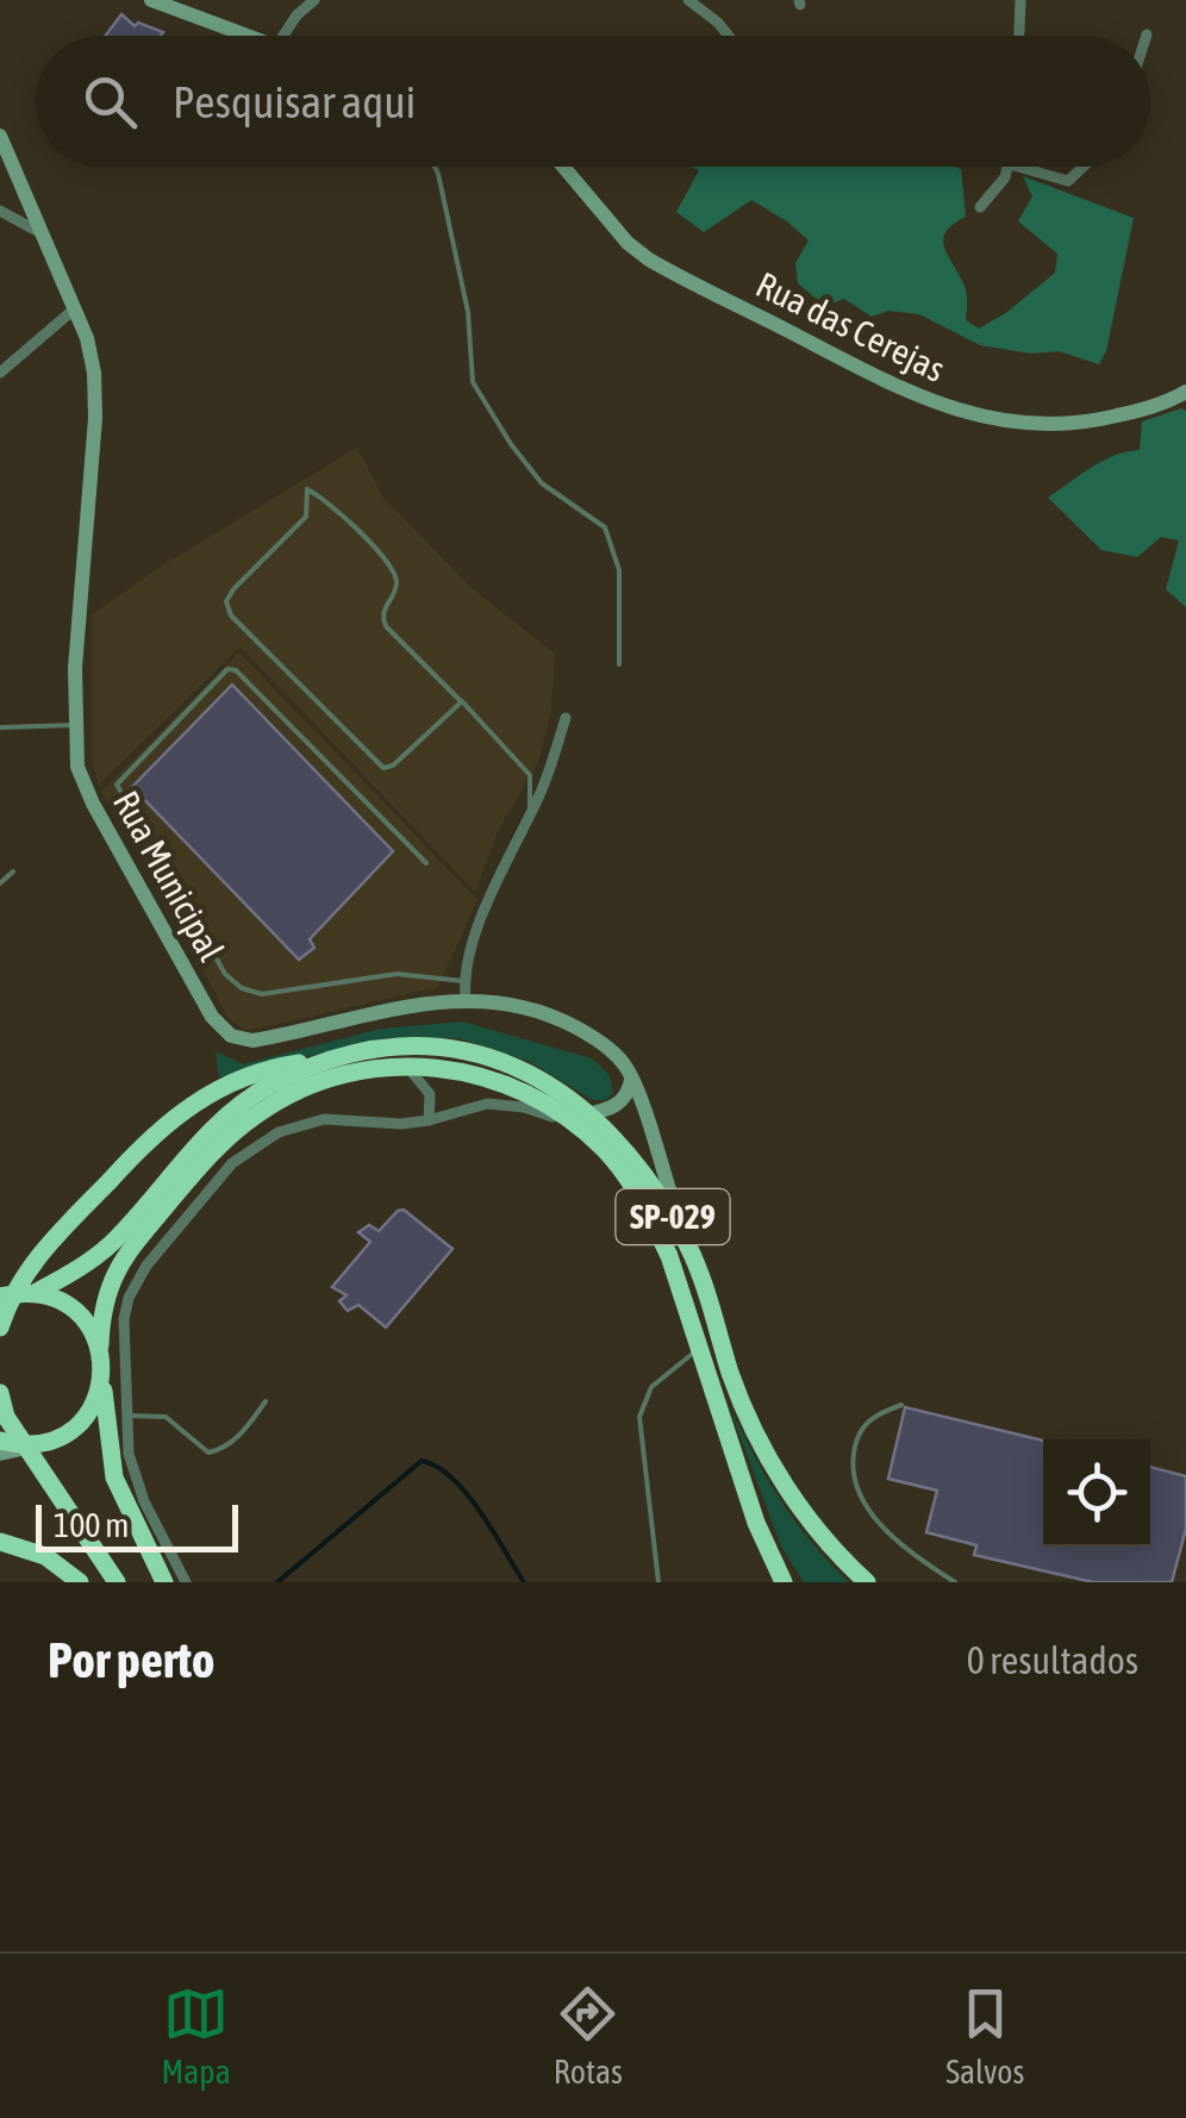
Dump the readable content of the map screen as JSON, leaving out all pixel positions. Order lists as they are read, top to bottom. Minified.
{"streets":{"highway":["SP-029"],"main road":["Rua das Cerejas","Rua Municipal"]},"crossings":[["Rua Municipal","SP-029"]],"scale_bar":"100 m","page":{"search":"Pesquisar aqui","scale":"100 m","heading":["Por perto","0 resultados"],"nav":["Mapa","Rotas","Salvos"]}}
